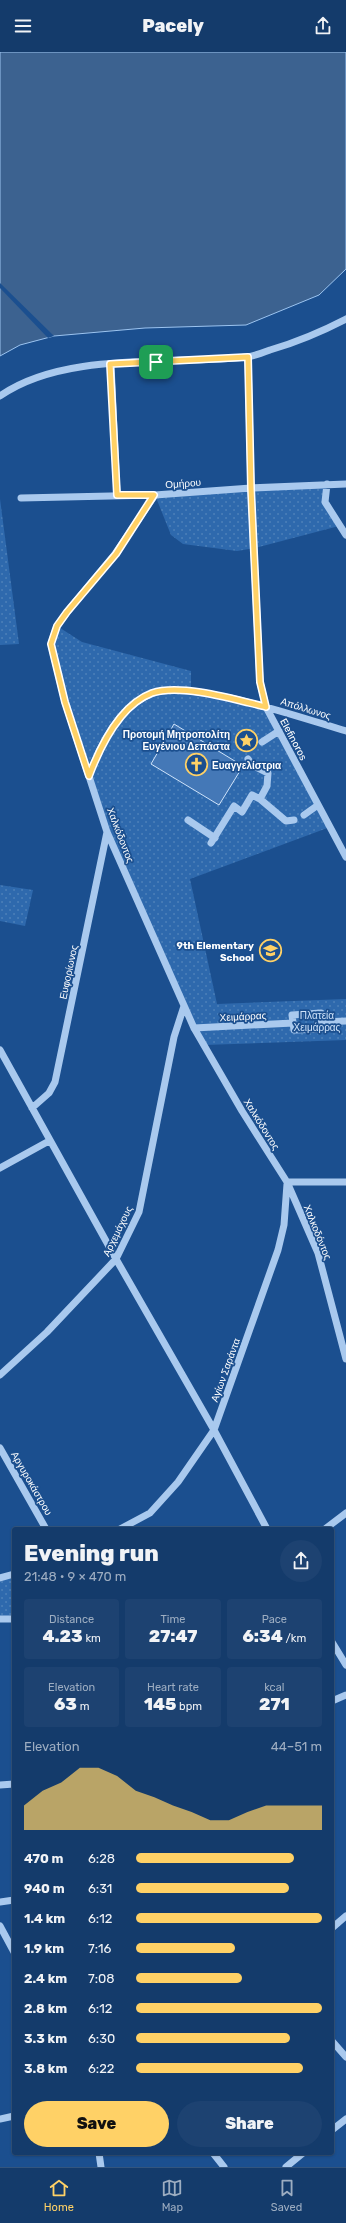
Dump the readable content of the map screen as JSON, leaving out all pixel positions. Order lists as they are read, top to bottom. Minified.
{"streets":{"street":["Ομήρου","Απόλλωνος","Elefinoros","Χαλκόδοντος","Ευφορίωνος","Χειμάρρας","Αρχεμάχους","Χαλκοδόντος","Αγίων Σαράντα","Αργυροκάστρου"]},"crossings":[["Ομήρου","Elefinoros"],["Ομήρου","Χαλκόδοντος"],["Απόλλωνος","Elefinoros"],["Απόλλωνος","Χαλκόδοντος"],["Χαλκόδοντος","Ευφορίωνος"],["Χαλκόδοντος","Χειμάρρας"],["Χαλκόδοντος","Αρχεμάχους"],["Χαλκόδοντος","Χαλκοδόντος"],["Χαλκόδοντος","Αγίων Σαράντα"],["Χαλκοδόντος","Αγίων Σαράντα"]],"parks":["Πλατεία Χειμάρρας"],"places":{"place":["Προτομή Μητροπολίτη Ευγένιου Δεπάστα"],"church":["Ευαγγελίστρια"],"school or university":["9th Elementary School"]},"page":{"header":"Pacely","heading":["Evening run","21:48 · 9 × 470 m"],"stats":[["Distance","4.23 km"],["Time","27:47"],["Pace","6:34 /km"],["Elevation","63 m"],["Heart rate","145 bpm"],["kcal","271"]],"chart":["Elevation","44–51 m"],"list":[{"name":"470 m","note":"6:28"},{"name":"940 m","note":"6:31"},{"name":"1.4 km","note":"6:12"},{"name":"1.9 km","note":"7:16"},{"name":"2.4 km","note":"7:08"},{"name":"2.8 km","note":"6:12"},{"name":"3.3 km","note":"6:30"},{"name":"3.8 km","note":"6:22"}],"buttons":["Save","Share"],"tabs":["Home","Map","Saved"]}}
